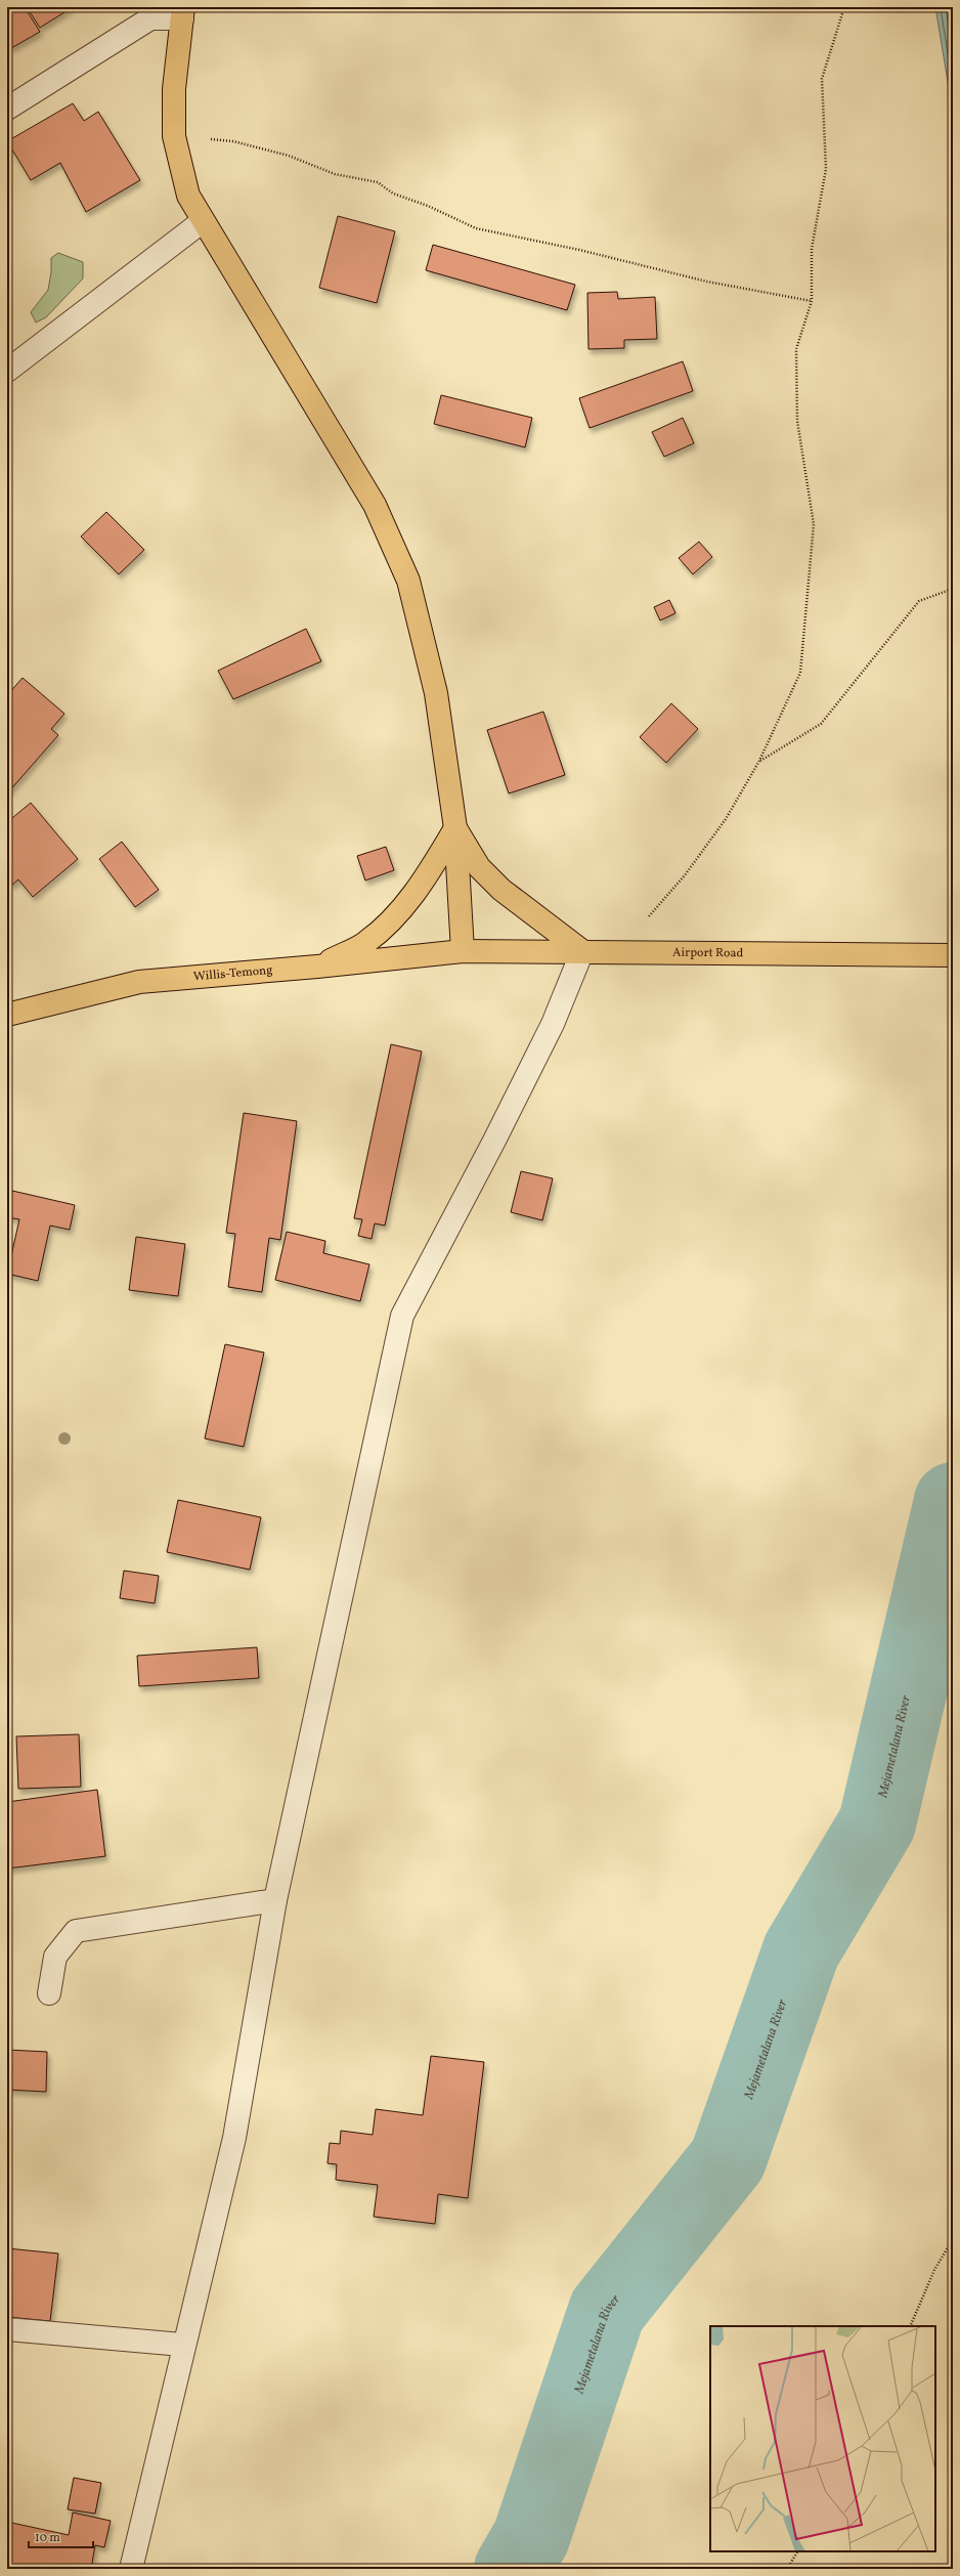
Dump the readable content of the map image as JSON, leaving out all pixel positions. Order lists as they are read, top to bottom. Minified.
{"streets":{"main road":["Airport Road","Willis-Temong"]},"crossings":[["Airport Road","Willis-Temong"]],"water":["Mejametalana River"],"scale_bar":"10 m"}
